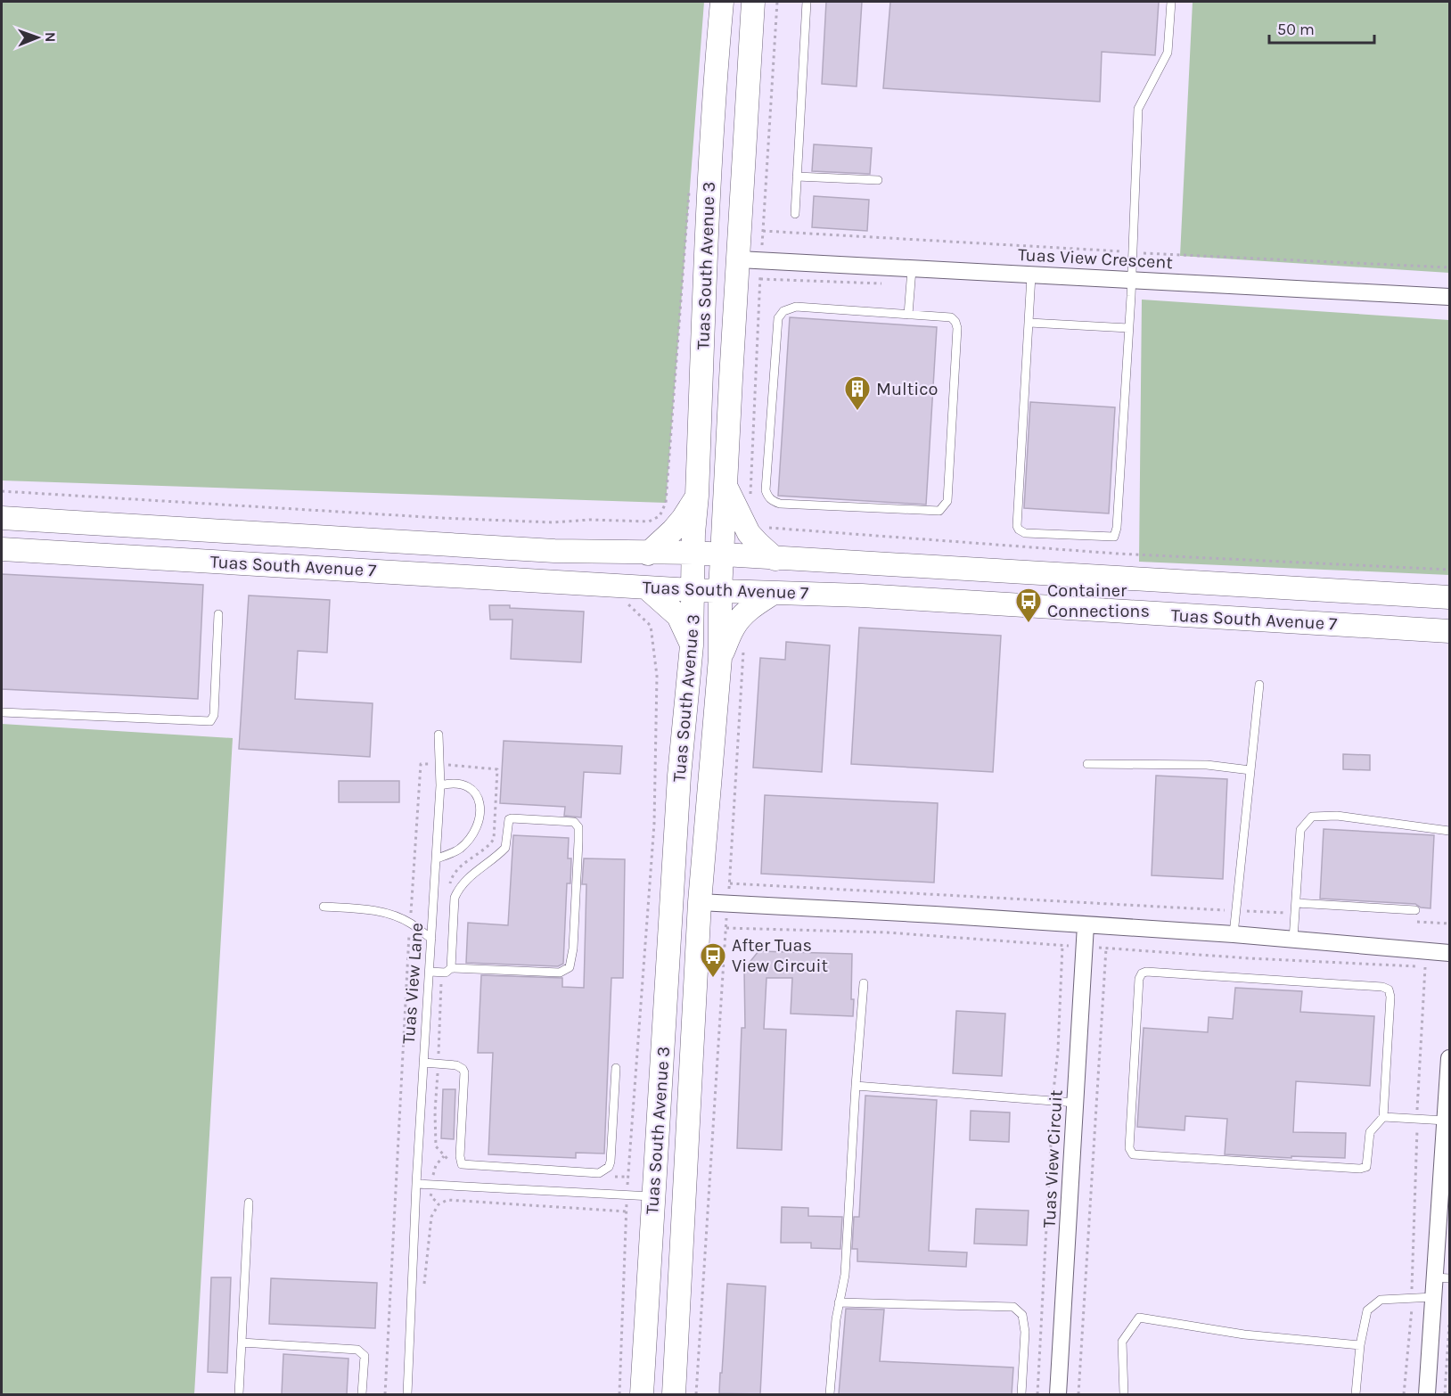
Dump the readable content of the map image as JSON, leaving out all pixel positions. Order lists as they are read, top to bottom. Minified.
{"streets":{"street":["Tuas View Crescent","Tuas South Avenue 3","Tuas South Avenue 7","Tuas View Circuit"],"lane":["Tuas View Lane"]},"crossings":[["Tuas View Crescent","Tuas South Avenue 3"],["Tuas South Avenue 3","Tuas South Avenue 7"]],"places":{"building":["Multico"],"bus stop":["Container Connections","After Tuas View Circuit"]},"scale_bar":"50 m","north":"right"}
